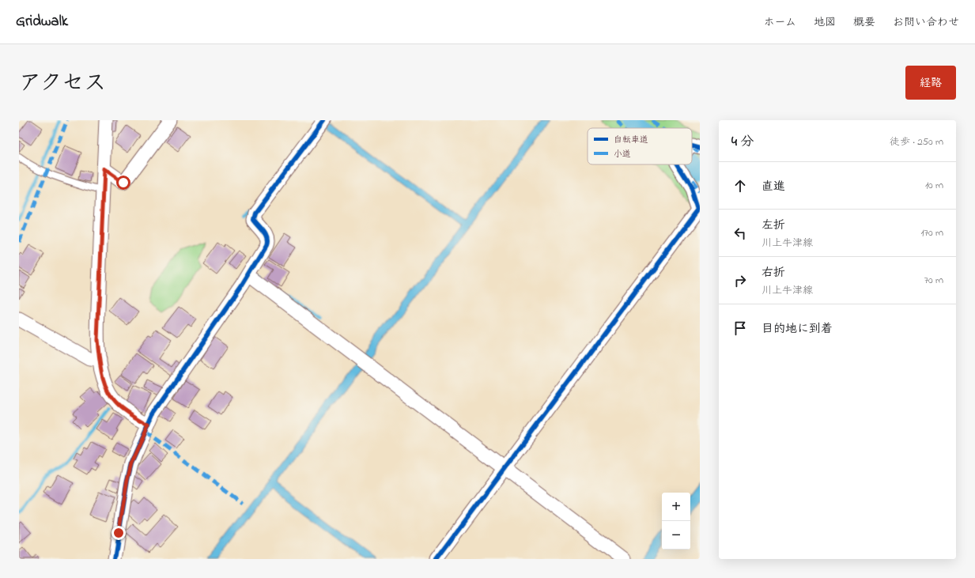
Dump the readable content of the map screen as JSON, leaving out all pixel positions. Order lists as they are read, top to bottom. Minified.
{"legend":["自転車道","小道"],"page":{"header":"Gridwalk","nav":["ホーム","地図","概要","お問い合わせ"],"title":"アクセス","buttons":"経路","heading":["4 分","徒歩 · 250 m"],"list":[["直進","10 m"],["左折","川上牛津線","170 m"],["右折","川上牛津線","70 m"],"目的地に到着"],"map_buttons":["+","−"]}}
